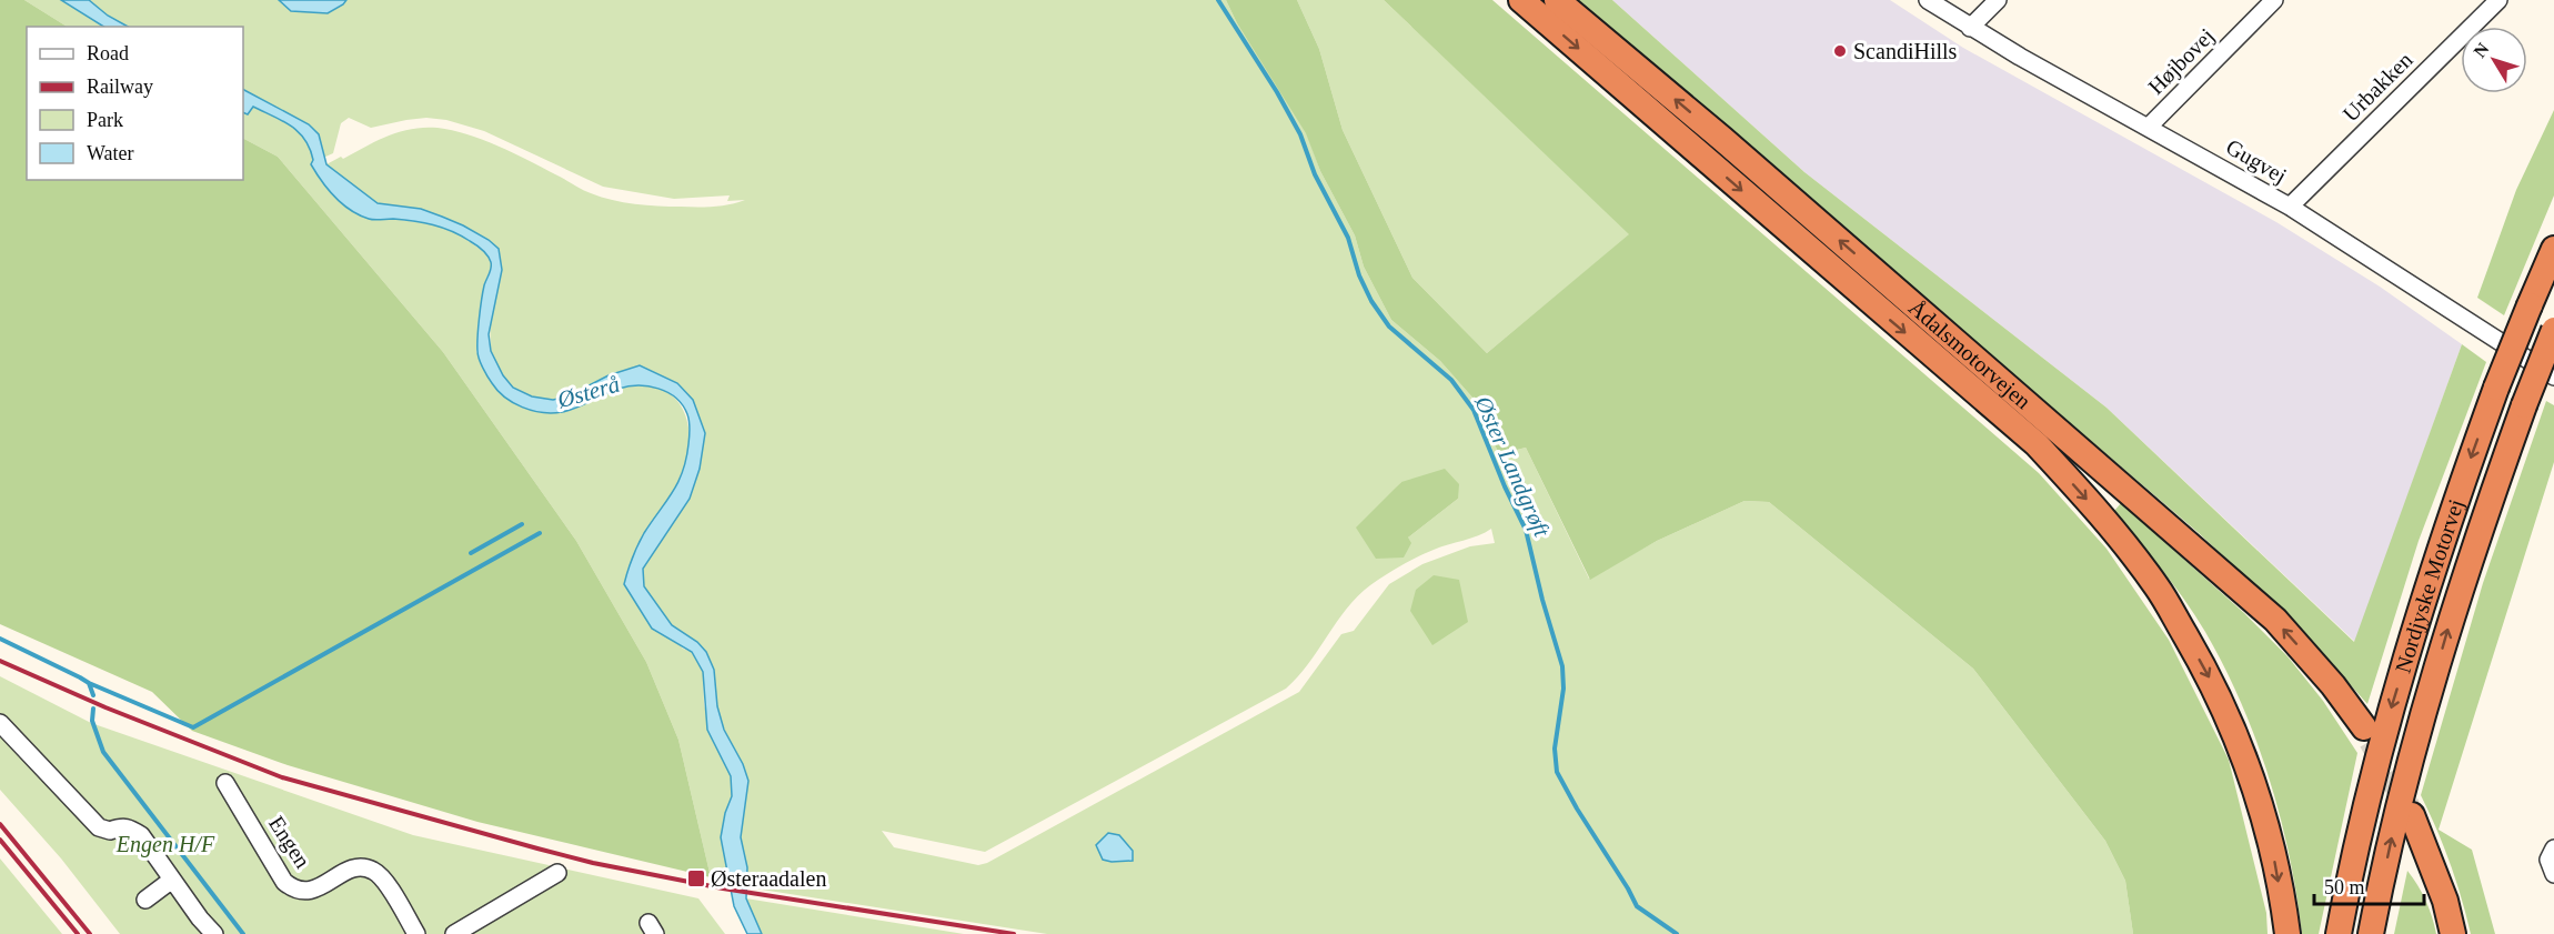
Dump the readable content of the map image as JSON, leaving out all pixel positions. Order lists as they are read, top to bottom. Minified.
{"streets":{"highway":["Ådalsmotorvejen","Nordjyske Motorvej"],"street":["Højbovej","Urbakken","Gugvej","Engen"]},"crossings":[["Højbovej","Gugvej"],["Urbakken","Gugvej"]],"water":["Østerå","Øster Landgrøft"],"parks":["Engen H/F"],"places":{"other":["ScandiHills"],"transit":["Østeraadalen"]},"legend":["Road","Railway","Park","Water"],"scale_bar":"50 m","north":"top left"}
